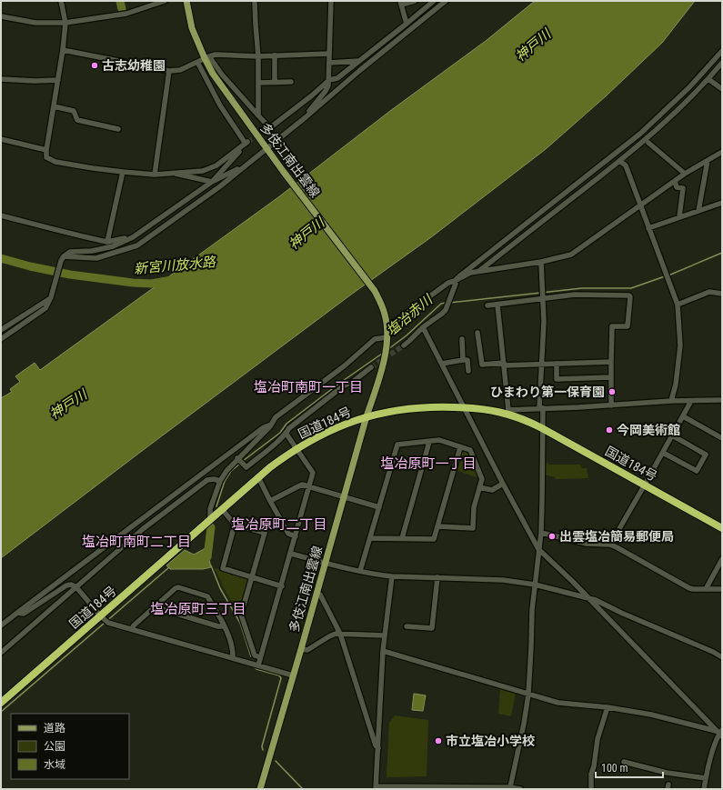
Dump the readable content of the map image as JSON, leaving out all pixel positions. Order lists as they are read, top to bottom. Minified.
{"streets":{"highway":["国道184号"],"main road":["多伎江南出雲線"]},"crossings":[["多伎江南出雲線","国道184号"]],"districts":["塩冶町南町一丁目","塩冶原町一丁目","塩冶原町二丁目","塩冶町南町二丁目","塩冶原町三丁目"],"water":["神戸川","新宮川放水路","塩冶赤川"],"places":["古志幼稚園","ひまわり第一保育園","今岡美術館","出雲塩冶簡易郵便局","市立塩冶小学校"],"legend":["道路","公園","水域"],"scale_bar":"100 m"}
